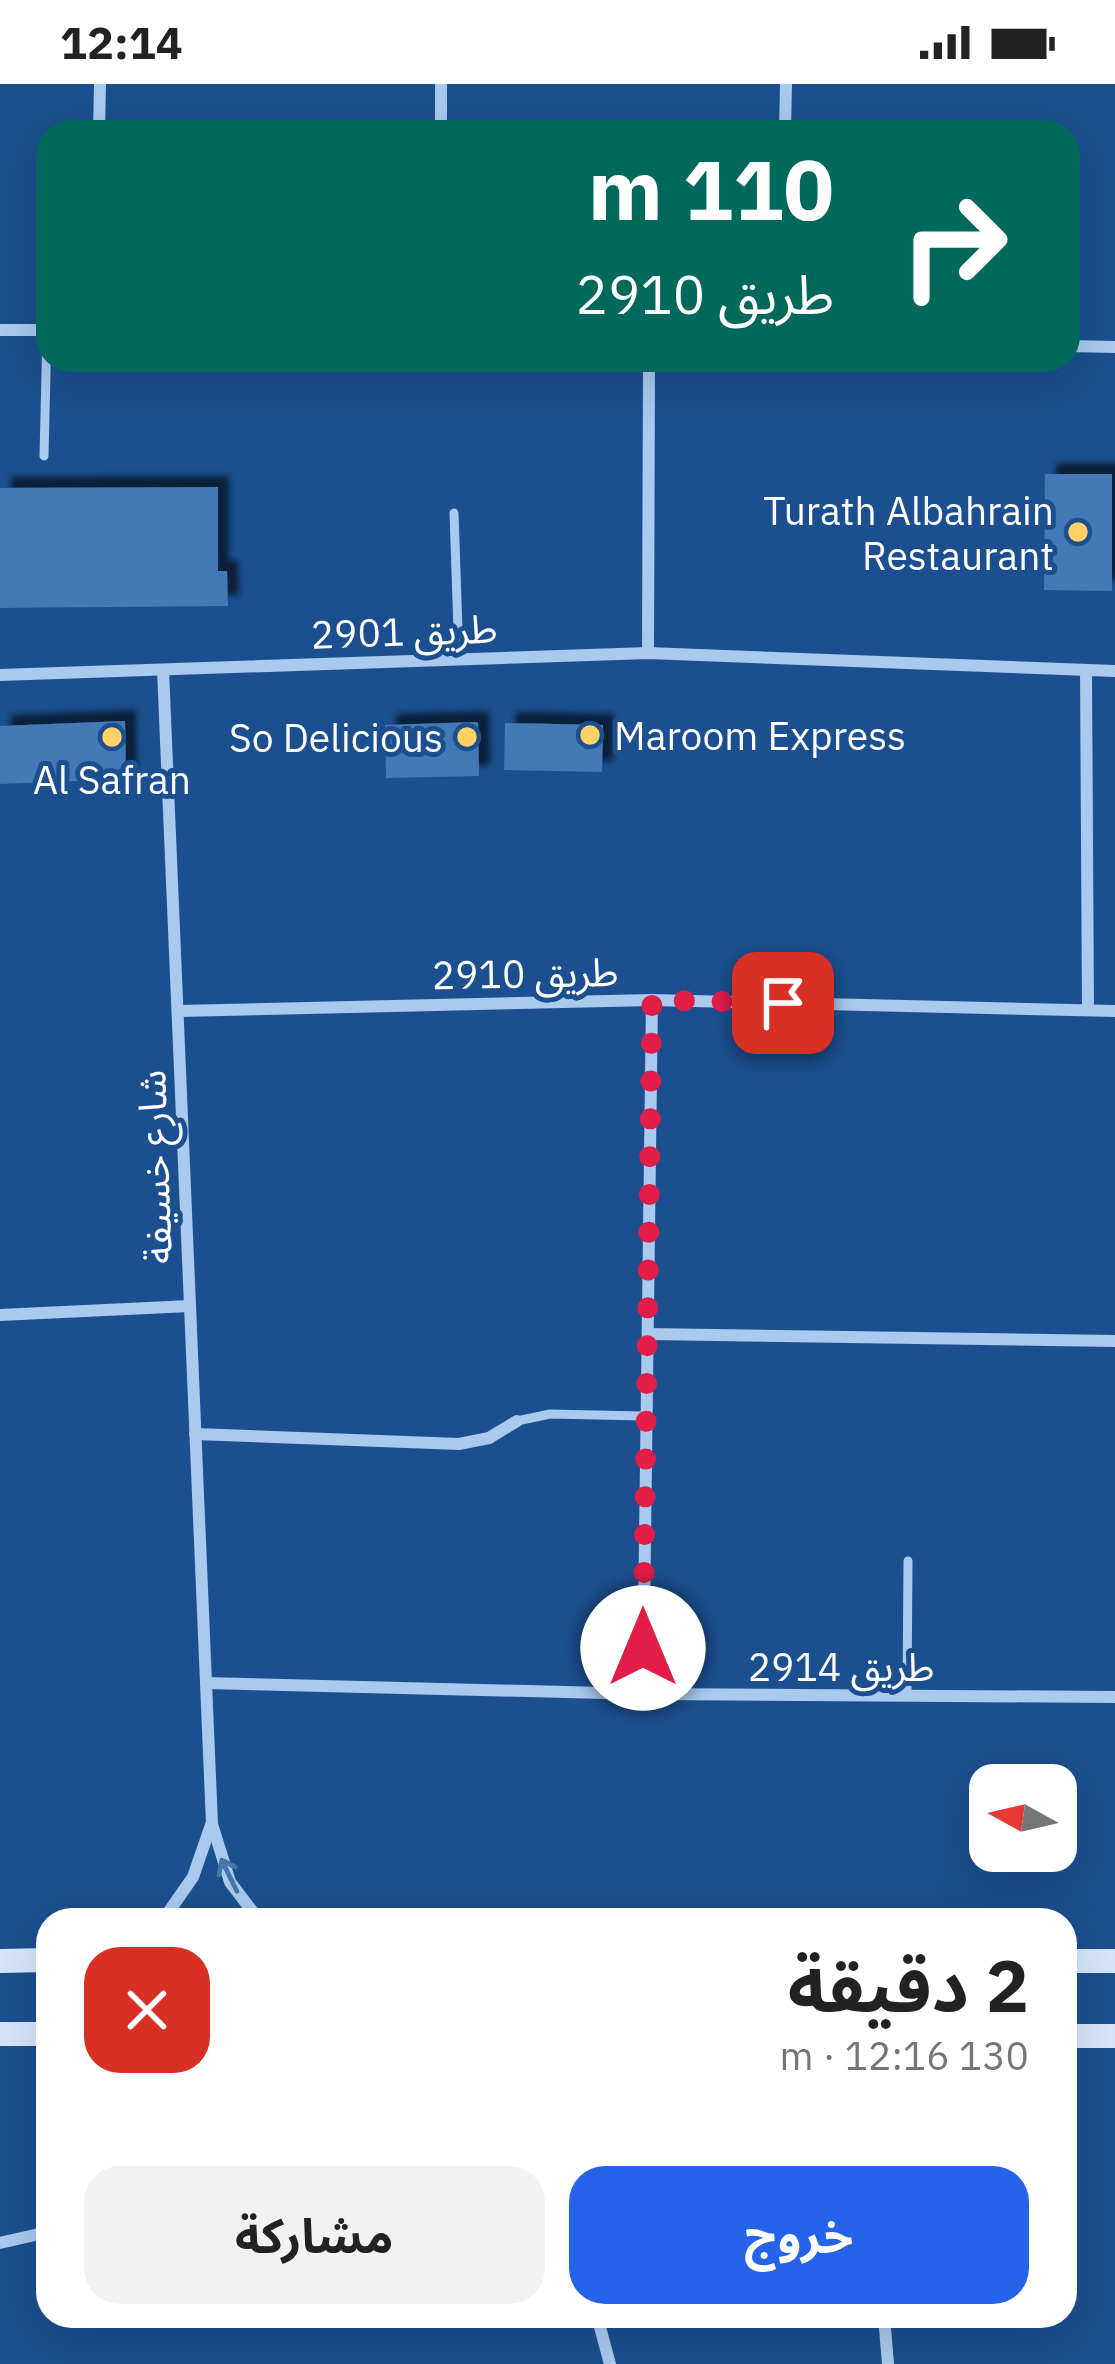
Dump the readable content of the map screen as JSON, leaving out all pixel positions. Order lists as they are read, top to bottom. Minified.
{"streets":{"street":["طريق 2901","طريق 2910","شارع خسيفة","طريق 2914"]},"crossings":[["طريق 2901","شارع خسيفة"],["طريق 2910","شارع خسيفة"],["شارع خسيفة","طريق 2914"]],"places":["Turath Albahrain Restaurant","Maroom Express","Al Safran","So Delicious"],"north":"left","page":{"status":"12:14","turn":["110 m","طريق 2910"],"heading":["2 دقيقة","130 m · 12:16"],"buttons":["خروج","مشاركة"]}}
